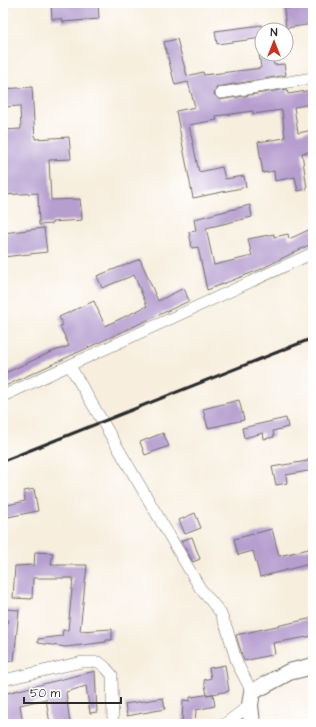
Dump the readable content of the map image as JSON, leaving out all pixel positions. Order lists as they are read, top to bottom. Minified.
{"scale_bar":"50 m","north":"top"}
